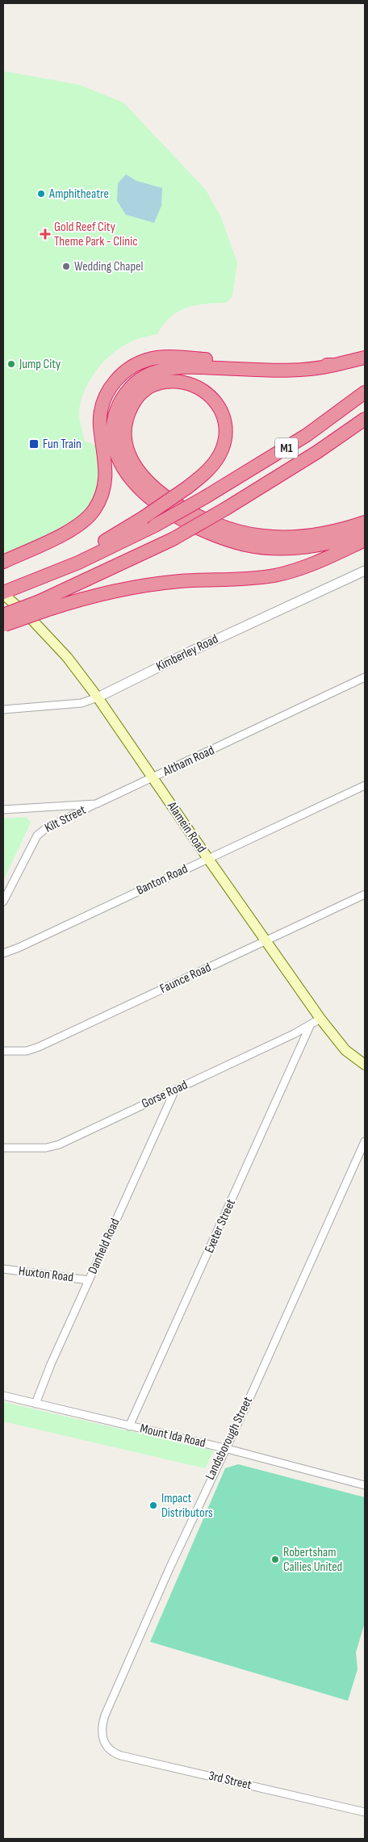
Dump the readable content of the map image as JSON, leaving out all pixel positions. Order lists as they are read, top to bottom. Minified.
{"streets":{"highway":["M1"],"main road":["Alamein Road"],"street":["Kimberley Road","Altham Road","Kilt Street","Banton Road","Faunce Road","Gorse Road","Exeter Street","Danfield Road","Huxton Road","Mount Ida Road","Landsborough Street","3rd Street"]},"crossings":[["M1","Alamein Road"],["Kimberley Road","Alamein Road"],["Altham Road","Kilt Street"],["Altham Road","Alamein Road"],["Alamein Road","Banton Road"],["Alamein Road","Faunce Road"],["Alamein Road","Gorse Road"],["Gorse Road","Exeter Street"],["Gorse Road","Danfield Road"],["Exeter Street","Mount Ida Road"],["Danfield Road","Huxton Road"],["Danfield Road","Mount Ida Road"],["Mount Ida Road","Landsborough Street"],["Landsborough Street","3rd Street"]],"places":{"other":["Amphitheatre","Wedding Chapel","Jump City","Impact Distributors","Robertsham Callies United"],"health":["Gold Reef City Theme Park - Clinic"],"transit":["Fun Train"]}}
